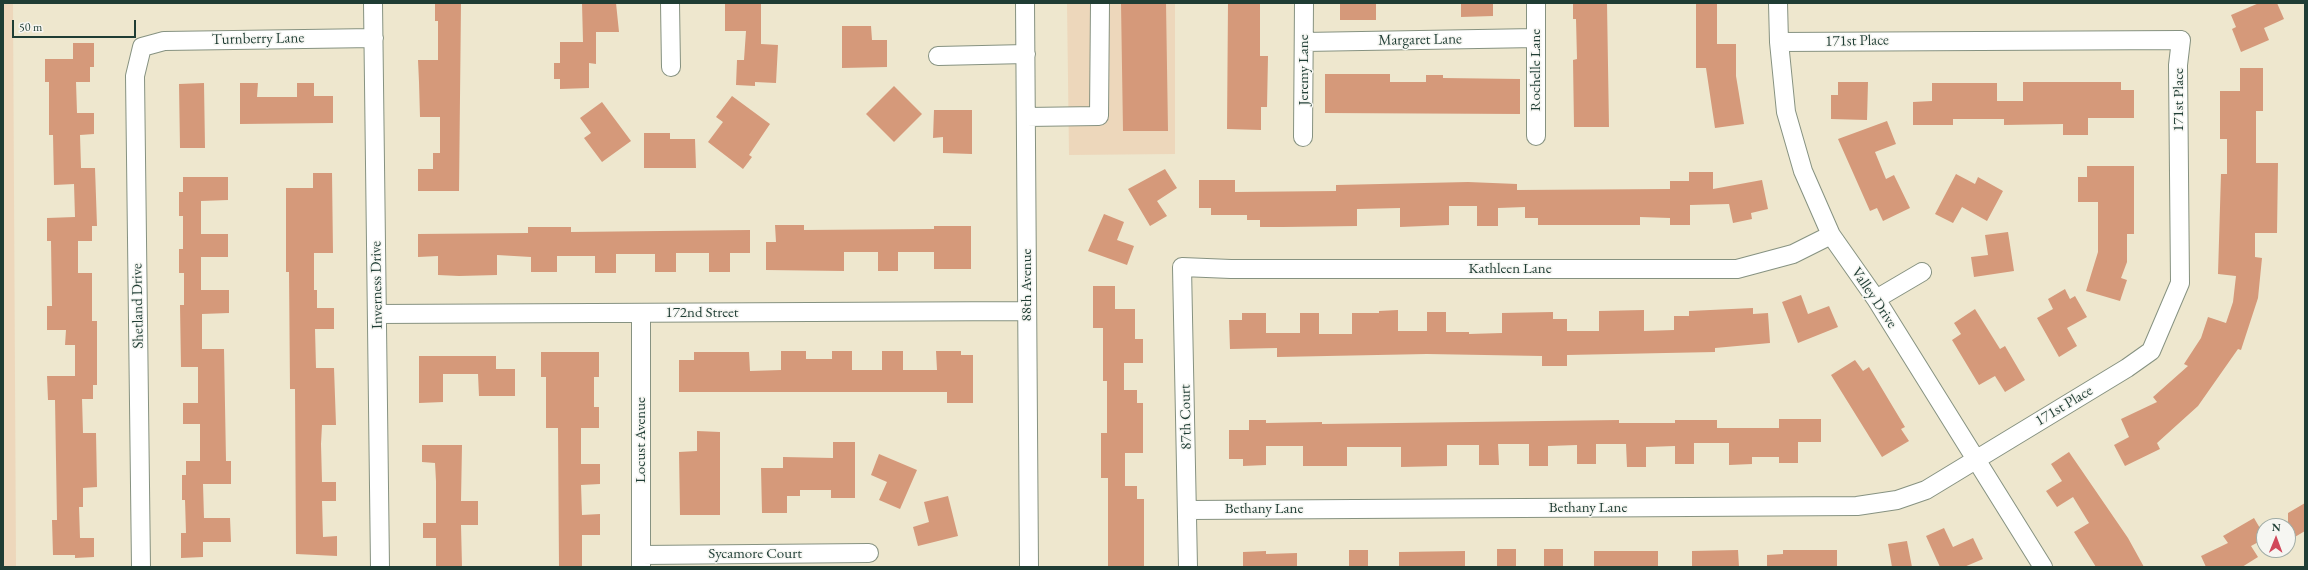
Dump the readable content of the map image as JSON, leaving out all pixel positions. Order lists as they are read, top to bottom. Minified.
{"streets":{"street":["Turnberry Lane","Margaret Lane","171st Place","Jeremy Lane","Rochelle Lane","Kathleen Lane","Inverness Drive","88th Avenue","Valley Drive","Shetland Drive","172nd Street","87th Court","Locust Avenue","Bethany Lane","Sycamore Court"]},"crossings":[["Turnberry Lane","Inverness Drive"],["Turnberry Lane","Shetland Drive"],["Margaret Lane","Jeremy Lane"],["Margaret Lane","Rochelle Lane"],["171st Place","Valley Drive"],["171st Place","Bethany Lane"],["Kathleen Lane","Valley Drive"],["Kathleen Lane","87th Court"],["Inverness Drive","172nd Street"],["88th Avenue","172nd Street"],["Valley Drive","Bethany Lane"],["172nd Street","Locust Avenue"],["87th Court","Bethany Lane"],["Locust Avenue","Sycamore Court"]],"scale_bar":"50 m","north":"top"}
